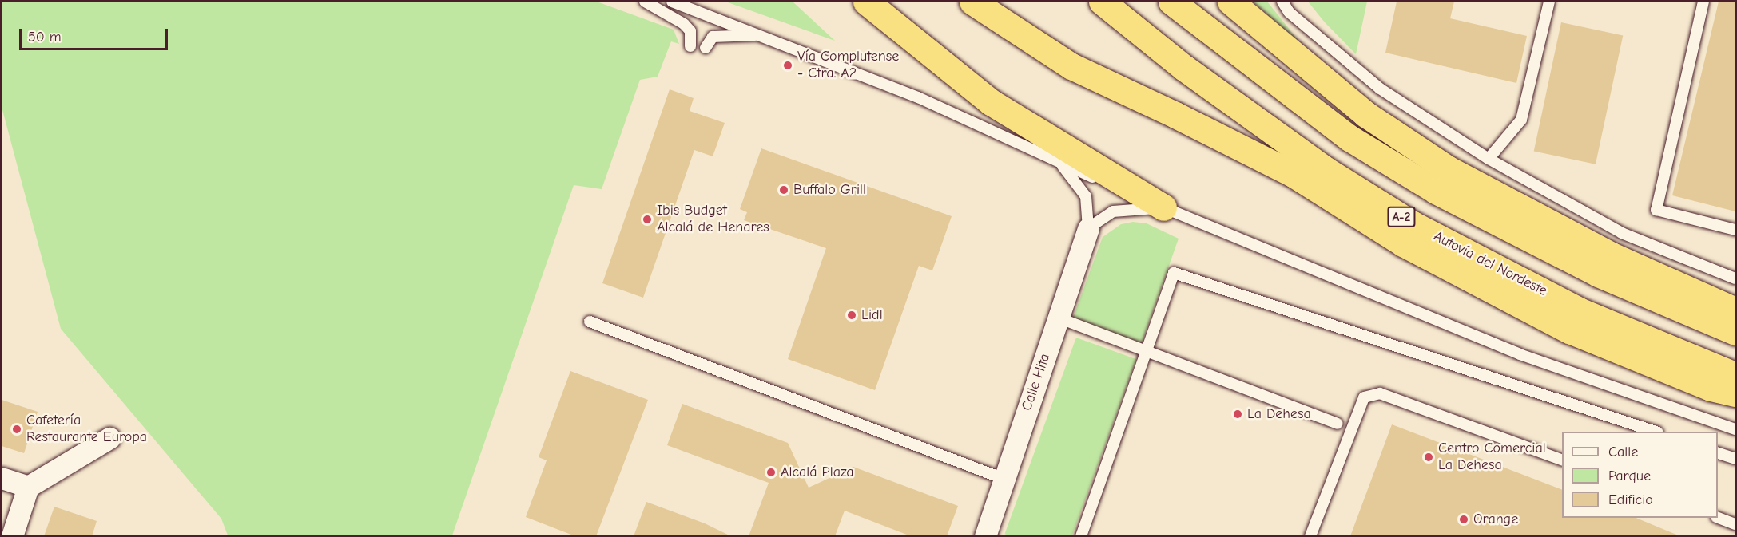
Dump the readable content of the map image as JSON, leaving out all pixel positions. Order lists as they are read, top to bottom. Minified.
{"streets":{"highway":["A-2","Autovía del Nordeste"],"street":["Calle Hita"]},"places":["Vía Complutense - Ctra. A2","Buffalo Grill","Ibis Budget Alcalá de Henares","Lidl","La Dehesa","Cafetería Restaurante Europa","Centro Comercial La Dehesa","Alcalá Plaza","Orange"],"legend":["Calle","Parque","Edificio"],"scale_bar":"50 m"}
